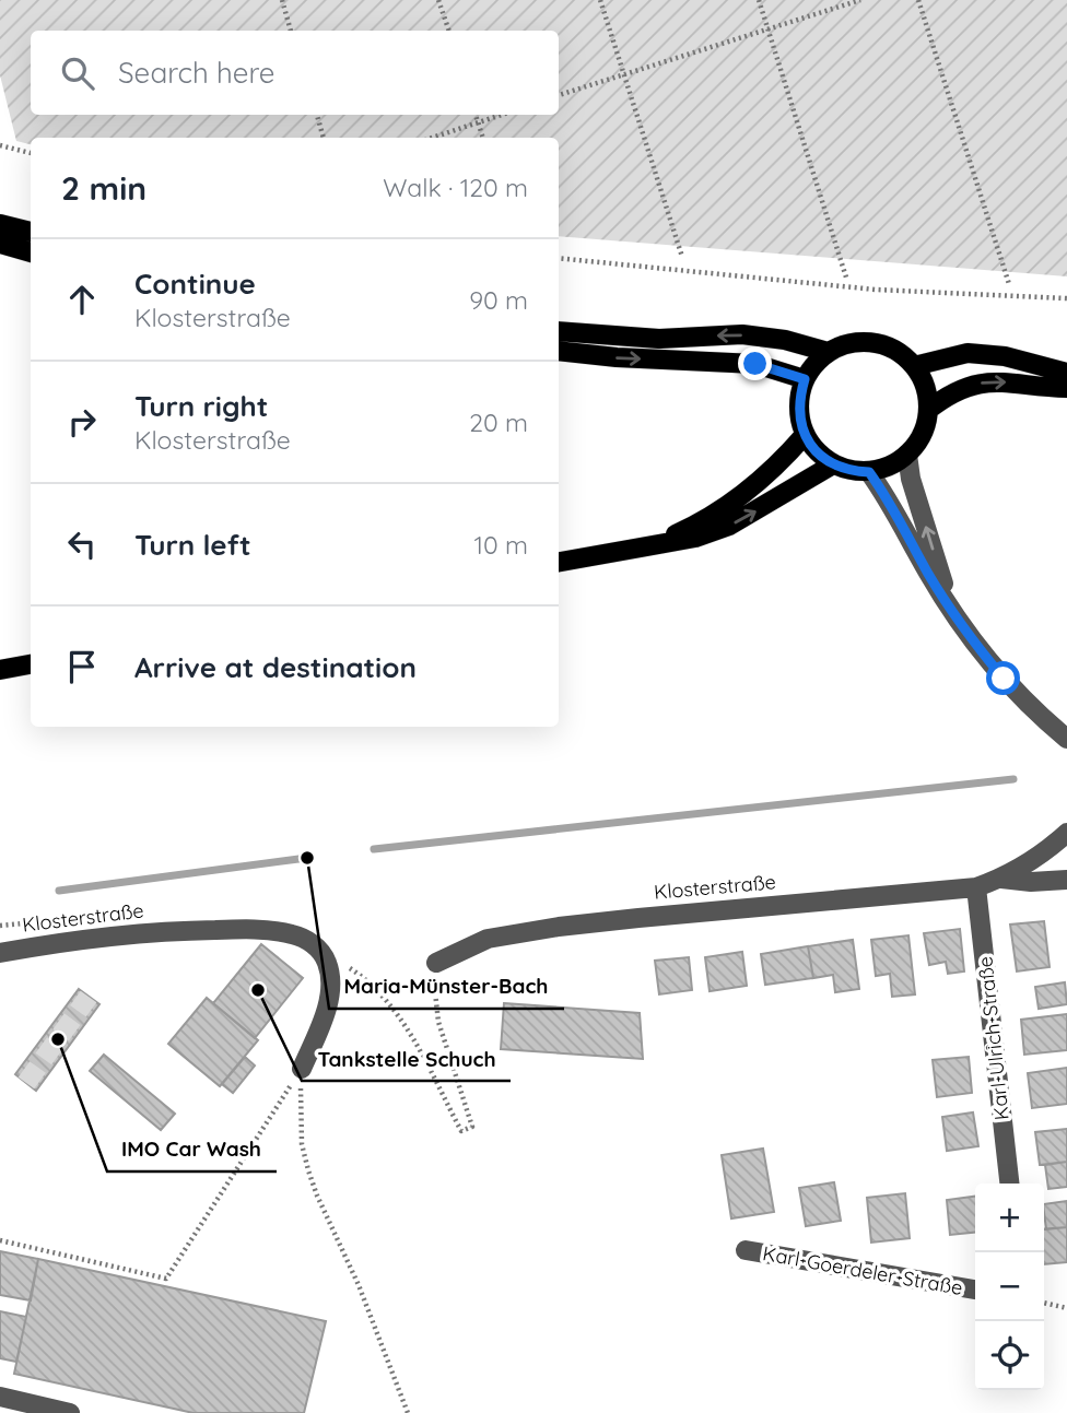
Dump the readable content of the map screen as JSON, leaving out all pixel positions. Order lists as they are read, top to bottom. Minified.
{"streets":{"street":["Klosterstraße","Karl-Ulrich-Straße","Karl-Goerdeler-Straße"]},"crossings":[["Klosterstraße","Karl-Ulrich-Straße"]],"places":["Maria-Münster-Bach","Tankstelle Schuch","IMO Car Wash"],"page":{"search":"Search here","heading":["2 min","Walk · 120 m"],"list":[["Continue","Klosterstraße","90 m"],["Turn right","Klosterstraße","20 m"],["Turn left","10 m"],"Arrive at destination"],"map_buttons":["+","−"]}}
